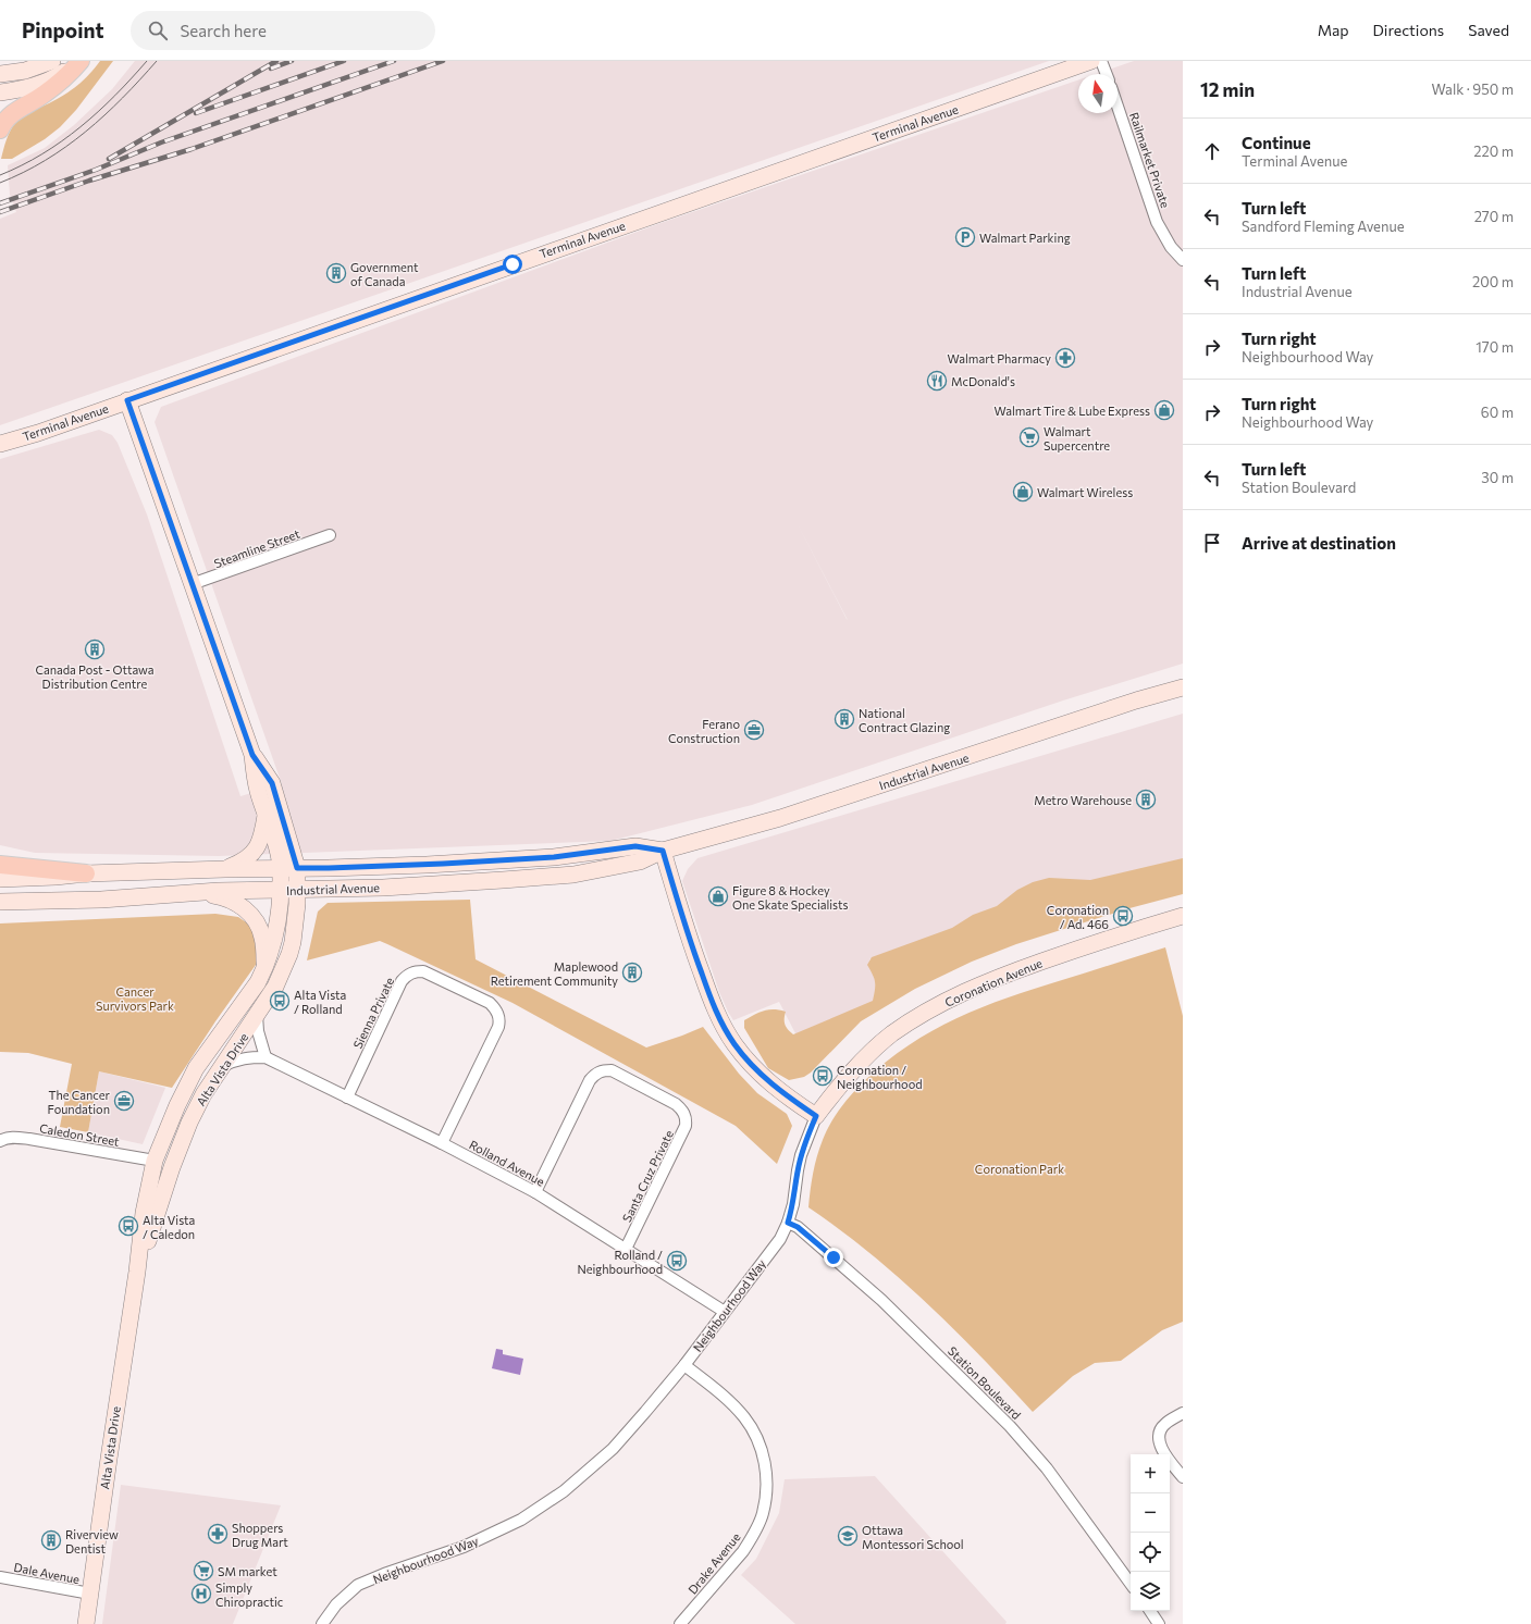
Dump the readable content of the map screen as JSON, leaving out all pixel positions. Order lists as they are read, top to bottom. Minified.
{"streets":{"street":["Terminal Avenue","Railmarket Private","Steamline Street","Industrial Avenue","Coronation Avenue","Sienna Private","Alta Vista Drive","Caledon Street","Rolland Avenue","Santa Cruz Private","Neighbourhood Way","Station Boulevard","Drake Avenue","Dale Avenue"]},"crossings":[["Industrial Avenue","Alta Vista Drive"],["Coronation Avenue","Neighbourhood Way"],["Sienna Private","Rolland Avenue"],["Alta Vista Drive","Caledon Street"],["Alta Vista Drive","Rolland Avenue"],["Alta Vista Drive","Dale Avenue"],["Rolland Avenue","Santa Cruz Private"],["Rolland Avenue","Neighbourhood Way"],["Neighbourhood Way","Station Boulevard"],["Neighbourhood Way","Drake Avenue"]],"parks":["Cancer Survivors Park","Coronation Park"],"places":{"parking":["Walmart Parking"],"building":["Government of Canada","Canada Post - Ottawa Distribution Centre","National Contract Glazing","Metro Warehouse","Maplewood Retirement Community","Riverview Dentist"],"pharmacy":["Walmart Pharmacy","Shoppers Drug Mart"],"restaurant":["McDonald's"],"shop":["Walmart Tire & Lube Express","Walmart Wireless","Figure 8 & Hockey One Skate Specialists"],"supermarket":["Walmart Supercentre","SM market"],"office":["Ferano Construction","The Cancer Foundation"],"bus stop":["Coronation / Ad. 466","Alta Vista / Rolland","Coronation / Neighbourhood","Alta Vista / Caledon","Rolland / Neighbourhood"],"school or university":["Ottawa Montessori School"],"hospital":["Simply Chiropractic"]},"north":"top","page":{"header":"Pinpoint","search":"Search here","nav":["Map","Directions","Saved"],"heading":["12 min","Walk · 950 m"],"list":[["Continue","Terminal Avenue","220 m"],["Turn left","Sandford Fleming Avenue","270 m"],["Turn left","Industrial Avenue","200 m"],["Turn right","Neighbourhood Way","170 m"],["Turn right","Neighbourhood Way","60 m"],["Turn left","Station Boulevard","30 m"],"Arrive at destination"],"map_buttons":["+","−"]}}
